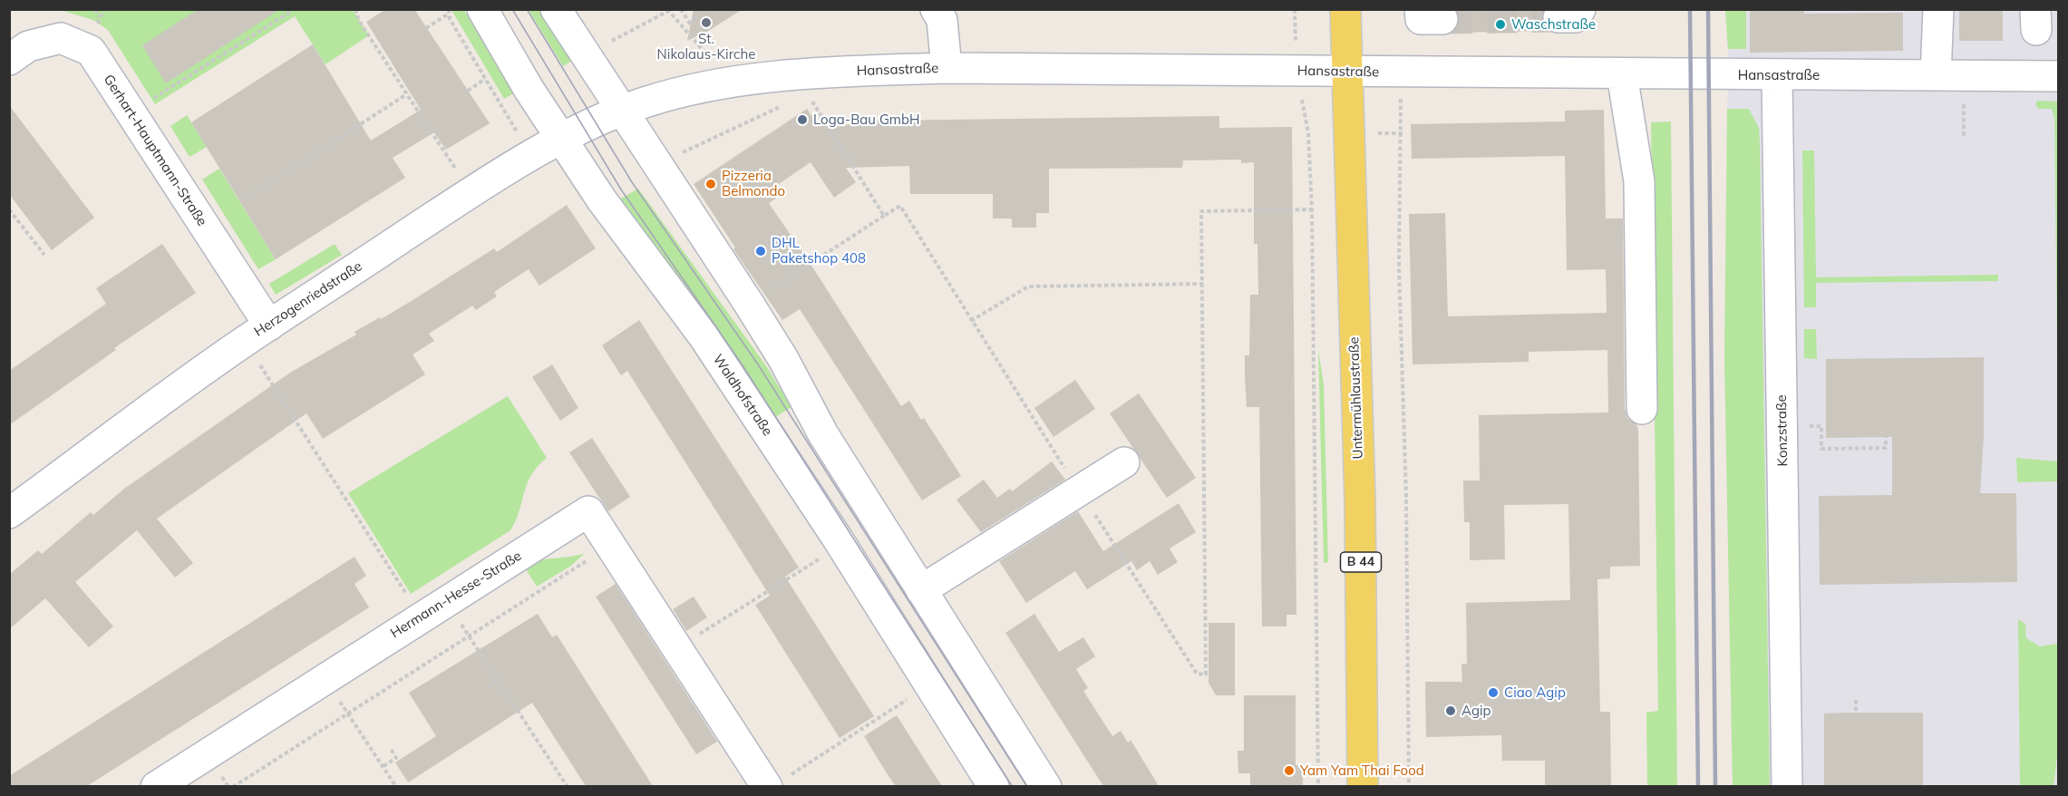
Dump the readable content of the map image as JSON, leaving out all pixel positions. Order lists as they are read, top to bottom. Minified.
{"streets":{"main road":["Untermühlaustraße","B 44"],"street":["Hansastraße","Gerhart-Hauptmann-Straße","Herzogenriedstraße","Waldhofstraße","Konzstraße","Hermann-Hesse-Straße"]},"crossings":[["Hansastraße","Herzogenriedstraße"],["Hansastraße","Untermühlaustraße"],["Hansastraße","Konzstraße"],["Gerhart-Hauptmann-Straße","Herzogenriedstraße"],["Herzogenriedstraße","Waldhofstraße"]],"places":["St. Nikolaus-Kirche","Waschstraße","Loga-Bau GmbH","Pizzeria Belmondo","DHL Paketshop 408","Ciao Agip","Agip","Yam Yam Thai Food"]}
